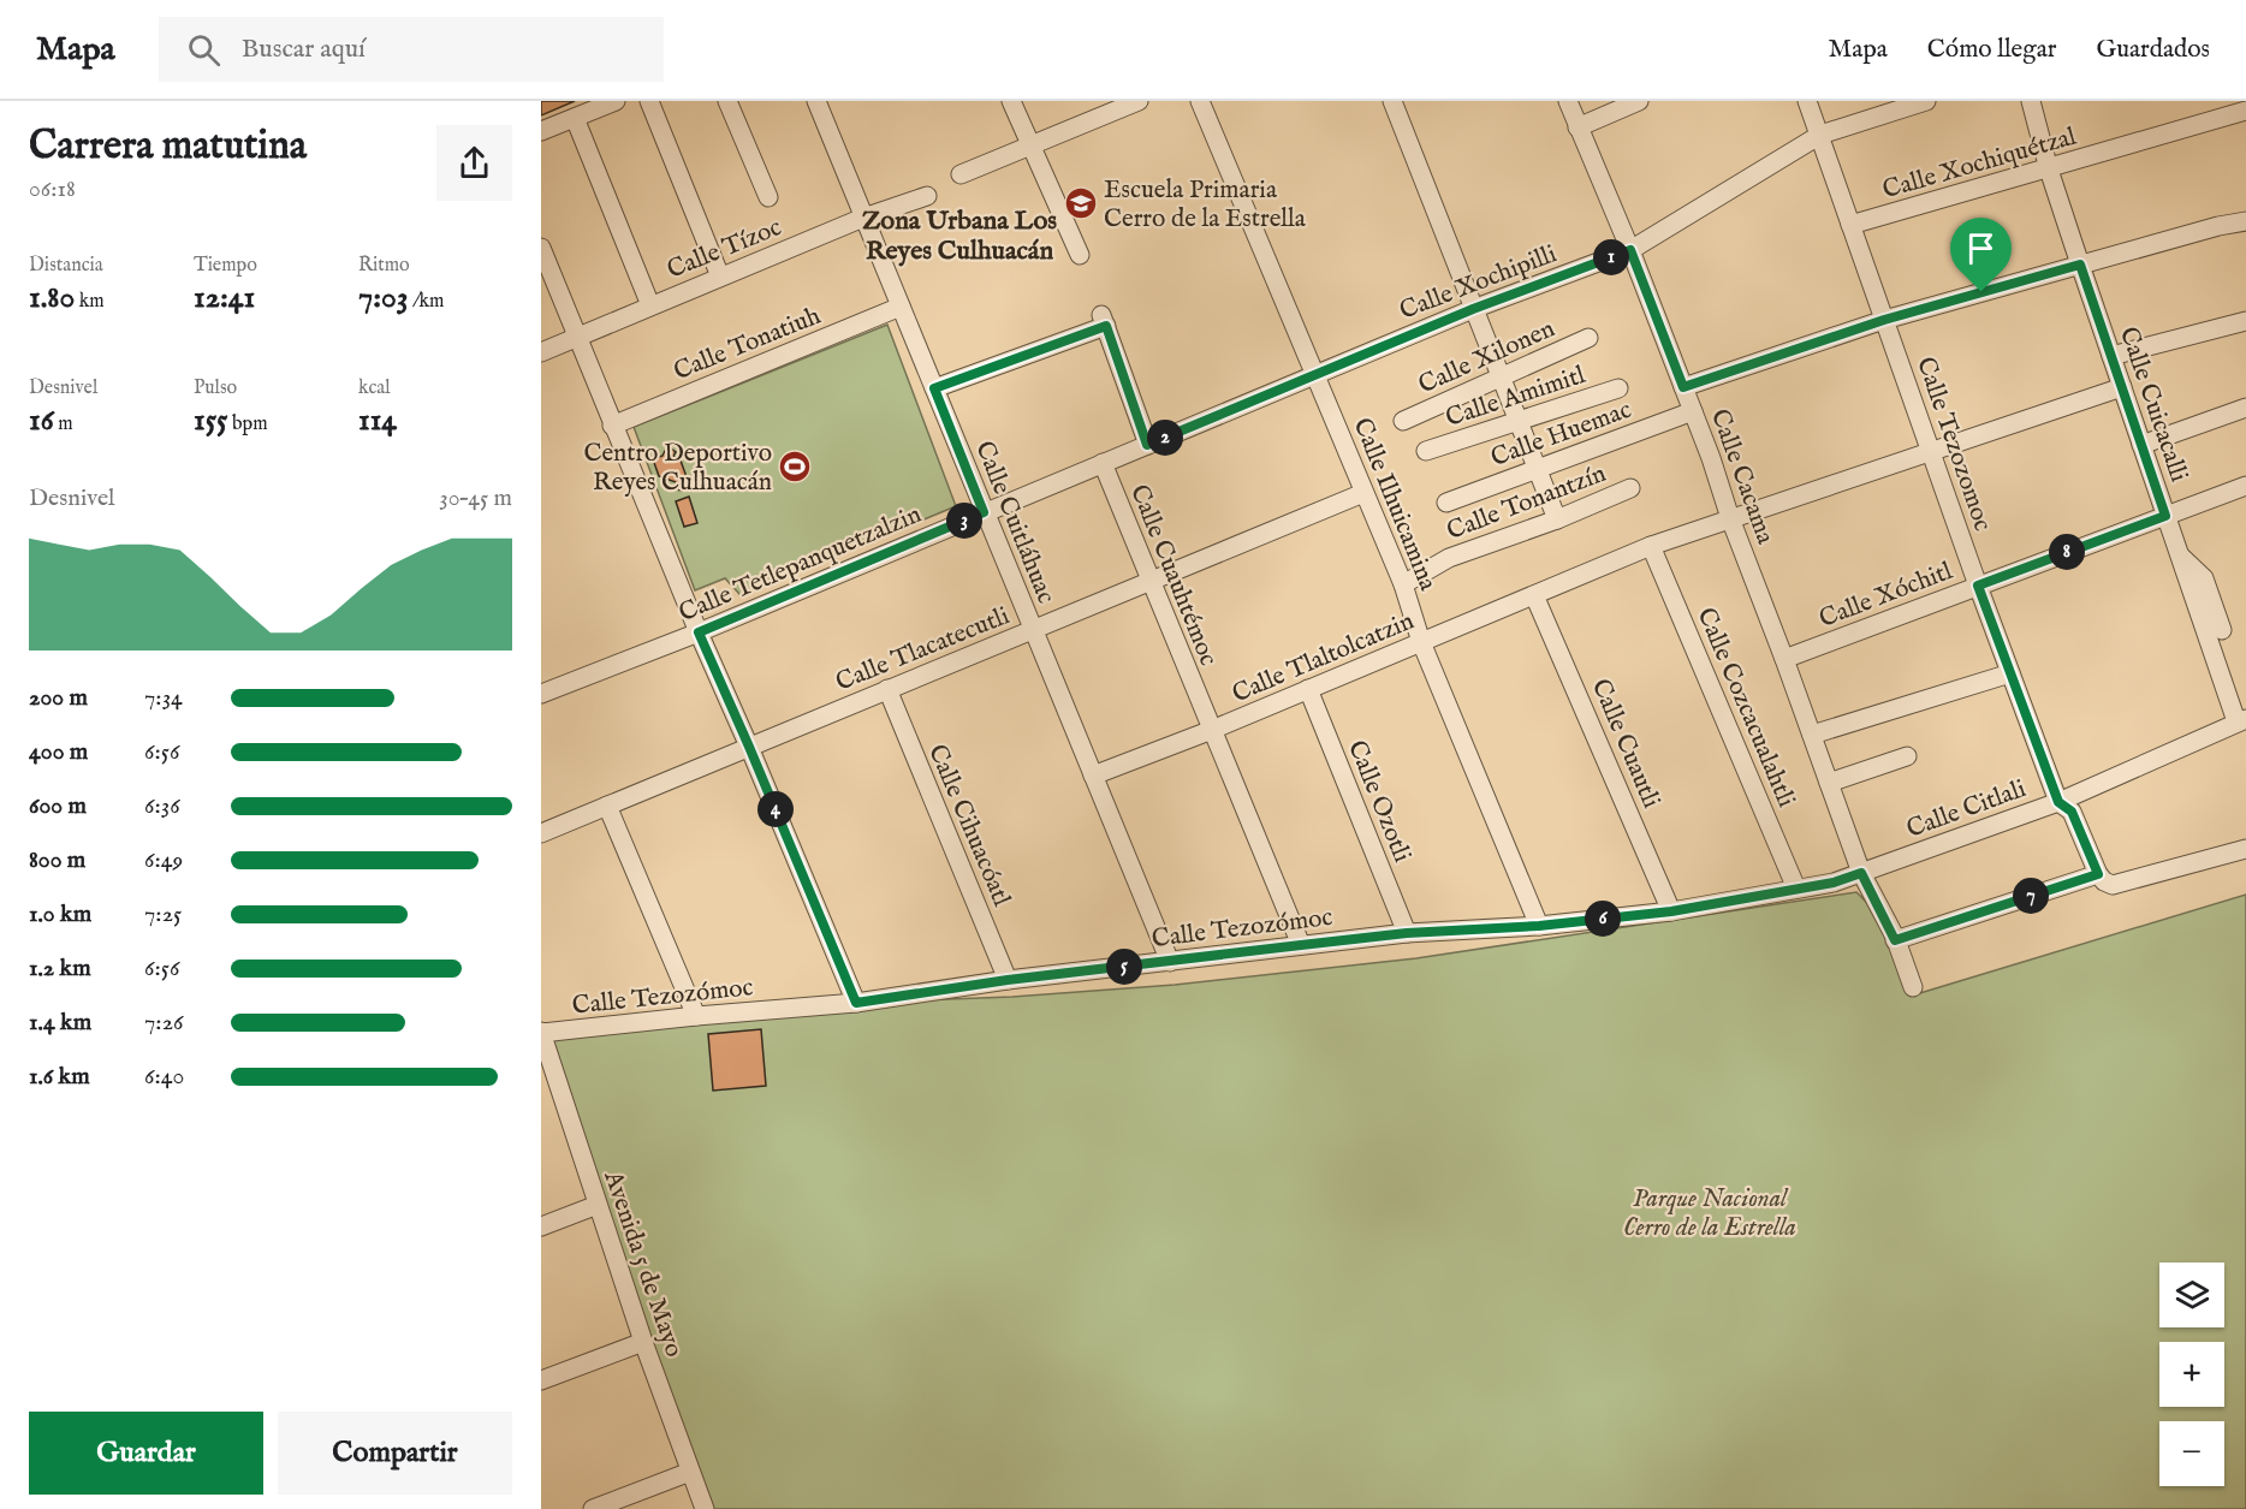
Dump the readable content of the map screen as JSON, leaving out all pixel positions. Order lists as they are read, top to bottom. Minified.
{"streets":{"street":["Calle Xochiquétzal","Calle Tízoc","Calle Xochipilli","Calle Tonatiuh","Calle Xilonen","Calle Amimitl","Calle Cuicacalli","Calle Huemac","Calle Tezozomoc","Calle Cacama","Calle Tonantzín","Calle Ilhuicamina","Calle Cuitláhuac","Calle Tetlepanquetzalzin","Calle Cuauhtémoc","Calle Xóchitl","Calle Tlacatecutli","Calle Tlaltolcatzin","Calle Cozcacualahtli","Calle Cuautli","Calle Ozotli","Calle Citlali","Calle Cihuacóatl","Calle Tezozómoc","Avenida 5 de Mayo"]},"crossings":[["Calle Xochiquétzal","Calle Cuicacalli"],["Calle Xochiquétzal","Calle Tezozomoc"],["Calle Tízoc","Calle Cuitláhuac"],["Calle Xochipilli","Calle Tezozomoc"],["Calle Xochipilli","Calle Cacama"],["Calle Xochipilli","Calle Ilhuicamina"],["Calle Xochipilli","Calle Tetlepanquetzalzin"],["Calle Tonatiuh","Calle Cuitláhuac"],["Calle Cuicacalli","Calle Xóchitl"],["Calle Cuicacalli","Calle Citlali"],["Calle Huemac","Calle Cacama"],["Calle Tezozomoc","Calle Xóchitl"],["Calle Tezozomoc","Calle Citlali"],["Calle Cacama","Calle Xóchitl"],["Calle Cacama","Calle Tlaltolcatzin"],["Calle Cacama","Calle Citlali"],["Calle Cacama","Calle Tezozómoc"],["Calle Tonantzín","Calle Ilhuicamina"],["Calle Ilhuicamina","Calle Tetlepanquetzalzin"],["Calle Ilhuicamina","Calle Tlacatecutli"],["Calle Ilhuicamina","Calle Tlaltolcatzin"],["Calle Ilhuicamina","Calle Tezozómoc"],["Calle Cuitláhuac","Calle Tetlepanquetzalzin"],["Calle Cuitláhuac","Calle Cuauhtémoc"],["Calle Cuitláhuac","Calle Tlacatecutli"],["Calle Cuitláhuac","Calle Tlaltolcatzin"],["Calle Cuitláhuac","Calle Tezozómoc"],["Calle Tetlepanquetzalzin","Calle Cuauhtémoc"],["Calle Cuauhtémoc","Calle Tlacatecutli"],["Calle Cuauhtémoc","Calle Tlaltolcatzin"],["Calle Cuauhtémoc","Calle Tezozómoc"],["Calle Tlacatecutli","Calle Cihuacóatl"],["Calle Tlaltolcatzin","Calle Cozcacualahtli"],["Calle Tlaltolcatzin","Calle Cuautli"],["Calle Tlaltolcatzin","Calle Ozotli"],["Calle Cozcacualahtli","Calle Tezozómoc"],["Calle Cuautli","Calle Tezozómoc"],["Calle Ozotli","Calle Tezozómoc"],["Calle Citlali","Calle Tezozómoc"],["Calle Cihuacóatl","Calle Tezozómoc"],["Calle Tezozómoc","Avenida 5 de Mayo"]],"districts":["Zona Urbana Los Reyes Culhuacán"],"parks":["Parque Nacional Cerro de la Estrella"],"places":{"school or university":["Escuela Primaria Cerro de la Estrella"],"sports":["Centro Deportivo Reyes Culhuacán"]},"page":{"header":"Mapa","search":"Buscar aquí","nav":["Mapa","Cómo llegar","Guardados"],"heading":["Carrera matutina","06:18"],"stats":[["Distancia","1.80 km"],["Tiempo","12:41"],["Ritmo","7:03 /km"],["Desnivel","16 m"],["Pulso","155 bpm"],["kcal","114"]],"pins":["1","2","3","8","4","7","6","5"],"chart":["Desnivel","30–45 m"],"list":[{"name":"200 m","note":"7:34"},{"name":"400 m","note":"6:56"},{"name":"600 m","note":"6:36"},{"name":"800 m","note":"6:49"},{"name":"1.0 km","note":"7:25"},{"name":"1.2 km","note":"6:56"},{"name":"1.4 km","note":"7:26"},{"name":"1.6 km","note":"6:40"}],"map_buttons":["+","−"],"buttons":["Guardar","Compartir"]}}
